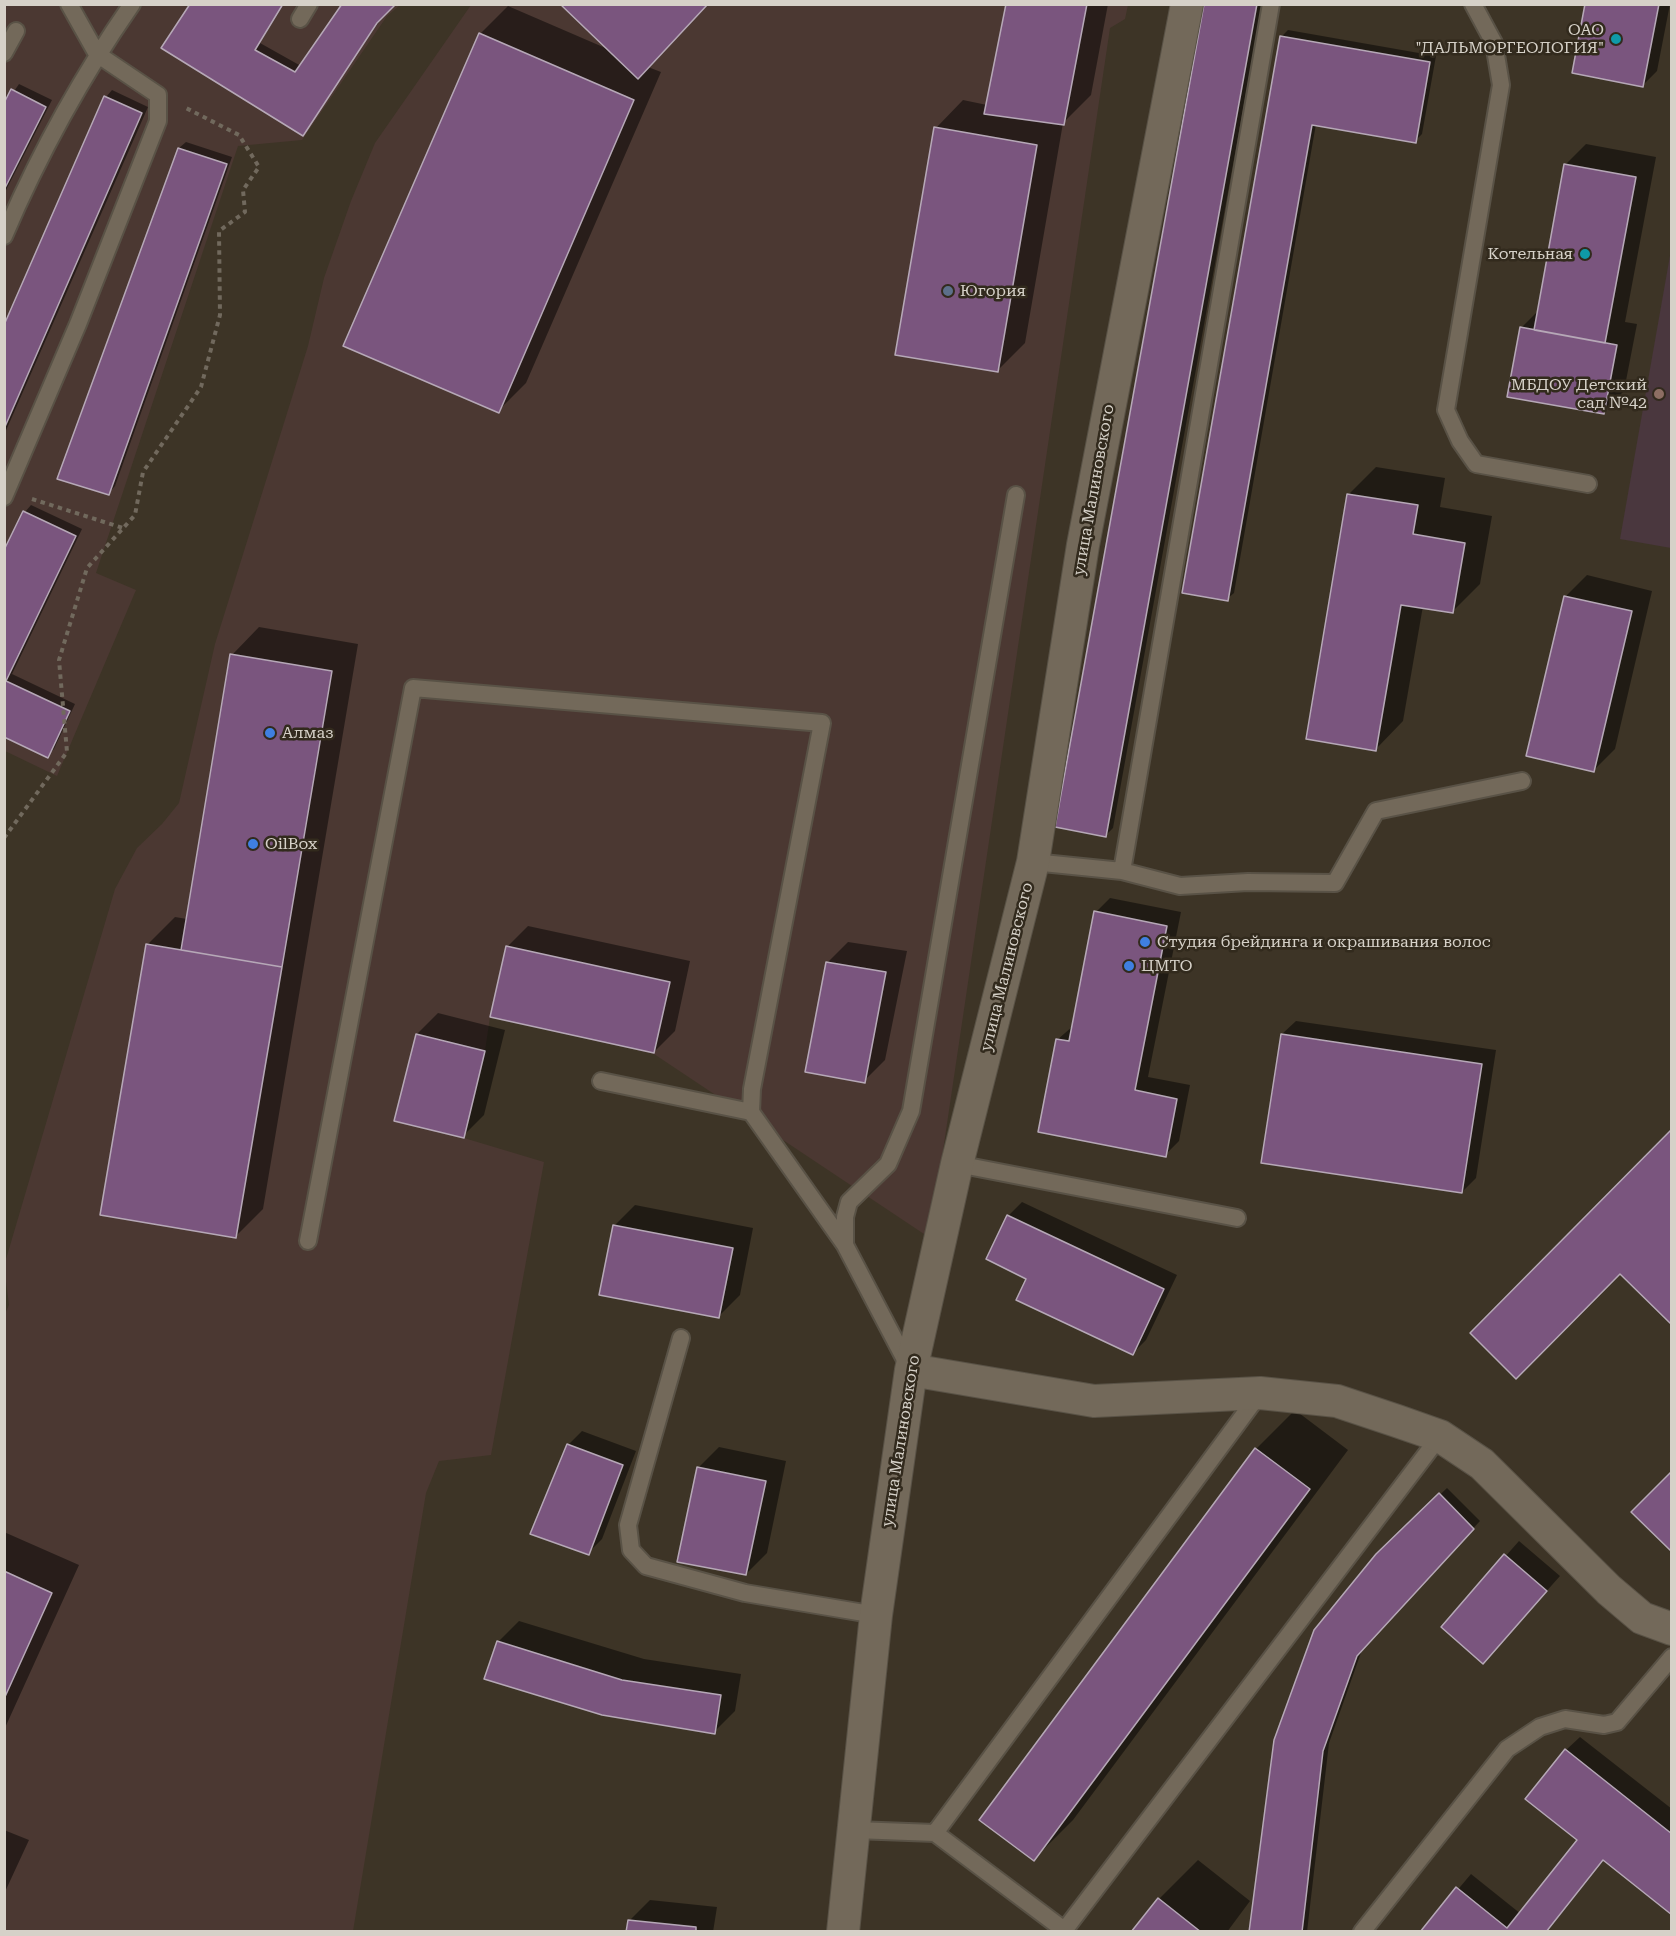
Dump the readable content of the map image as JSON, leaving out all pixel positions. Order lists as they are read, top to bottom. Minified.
{"streets":{"street":["улица Малиновского"]},"places":["ОАО \"ДАЛЬМОРГЕОЛОГИЯ\"","Котельная","Югория","МБДОУ Детский сад №42","Алмаз","OilBox","Студия брейдинга и окрашивания волос","ЦМТО"]}
